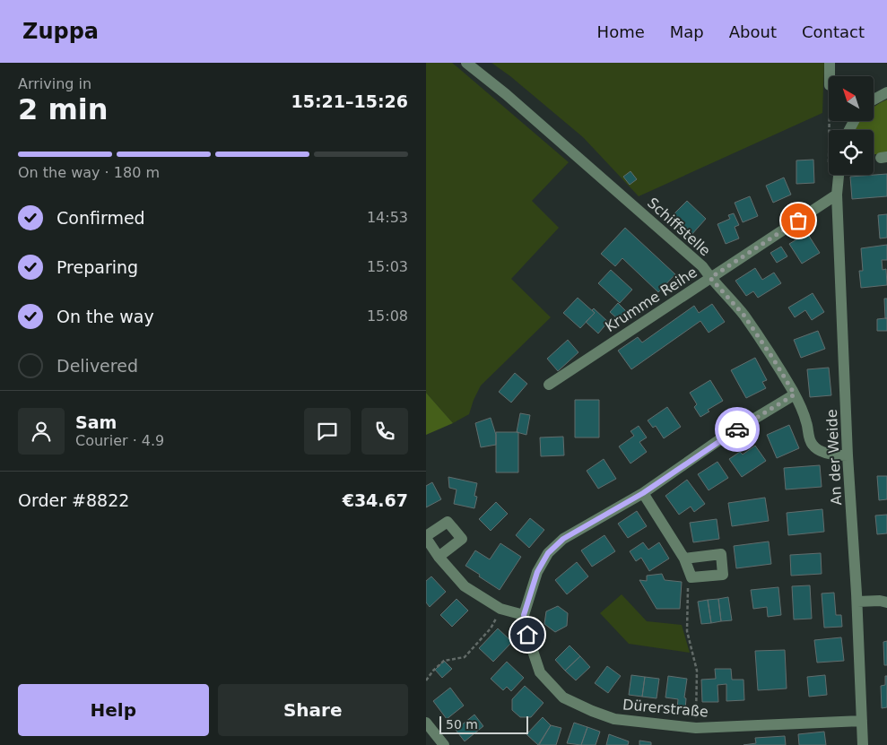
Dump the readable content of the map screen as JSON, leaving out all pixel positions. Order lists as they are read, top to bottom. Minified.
{"streets":{"street":["Schiffstelle","Krumme Reihe","An der Weide","Dürerstraße"]},"crossings":[["Schiffstelle","Krumme Reihe"],["Schiffstelle","An der Weide"],["Schiffstelle","Dürerstraße"],["Krumme Reihe","An der Weide"],["An der Weide","Dürerstraße"]],"scale_bar":"50 m","north":"top left","page":{"header":"Zuppa","nav":["Home","Map","About","Contact"],"heading":["2 min","Arriving in","15:21–15:26"],"panel":["Sam","Courier · 4.9","Order #8822","€34.67"],"bar":"On the way · 180 m","list":[["Confirmed","14:53"],["Preparing","15:03"],["On the way","15:08"],"Delivered"],"buttons":["Help","Share"],"scale":"50 m"}}
